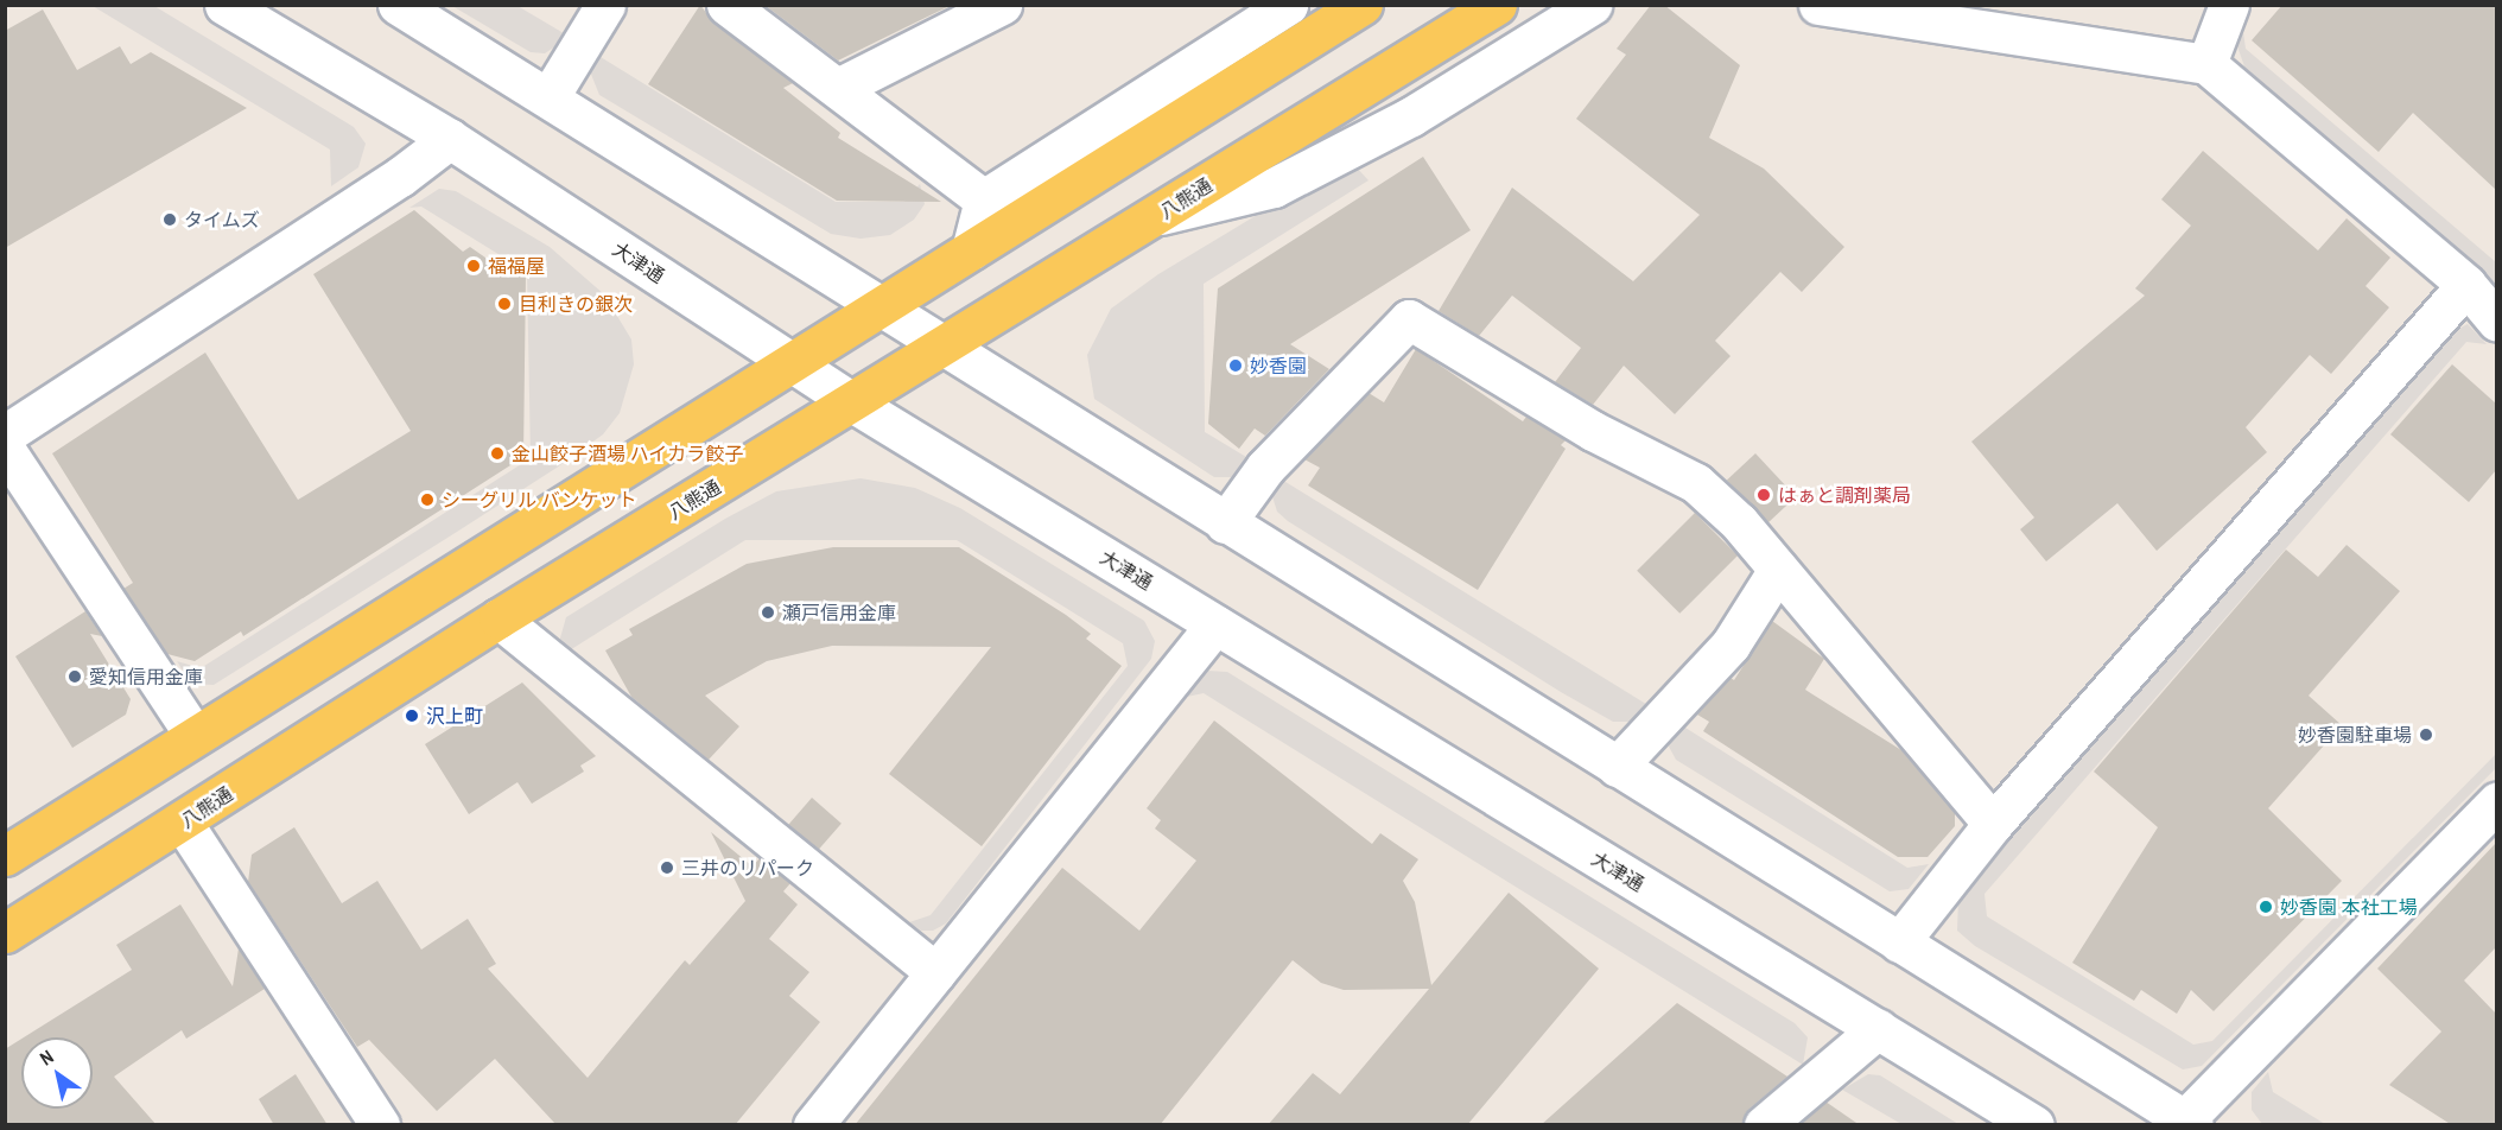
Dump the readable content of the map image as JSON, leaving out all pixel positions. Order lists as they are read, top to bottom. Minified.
{"streets":{"main road":["八熊通"],"street":["大津通"]},"crossings":[["八熊通","大津通"]],"places":["タイムズ","福福屋","目利きの銀次","妙香園","金山餃子酒場 ハイカラ餃子","はぁと調剤薬局","シーグリル バンケット","瀬戸信用金庫","愛知信用金庫","沢上町","妙香園駐車場","三井のリパーク","妙香園 本社工場"],"north":"top left"}
